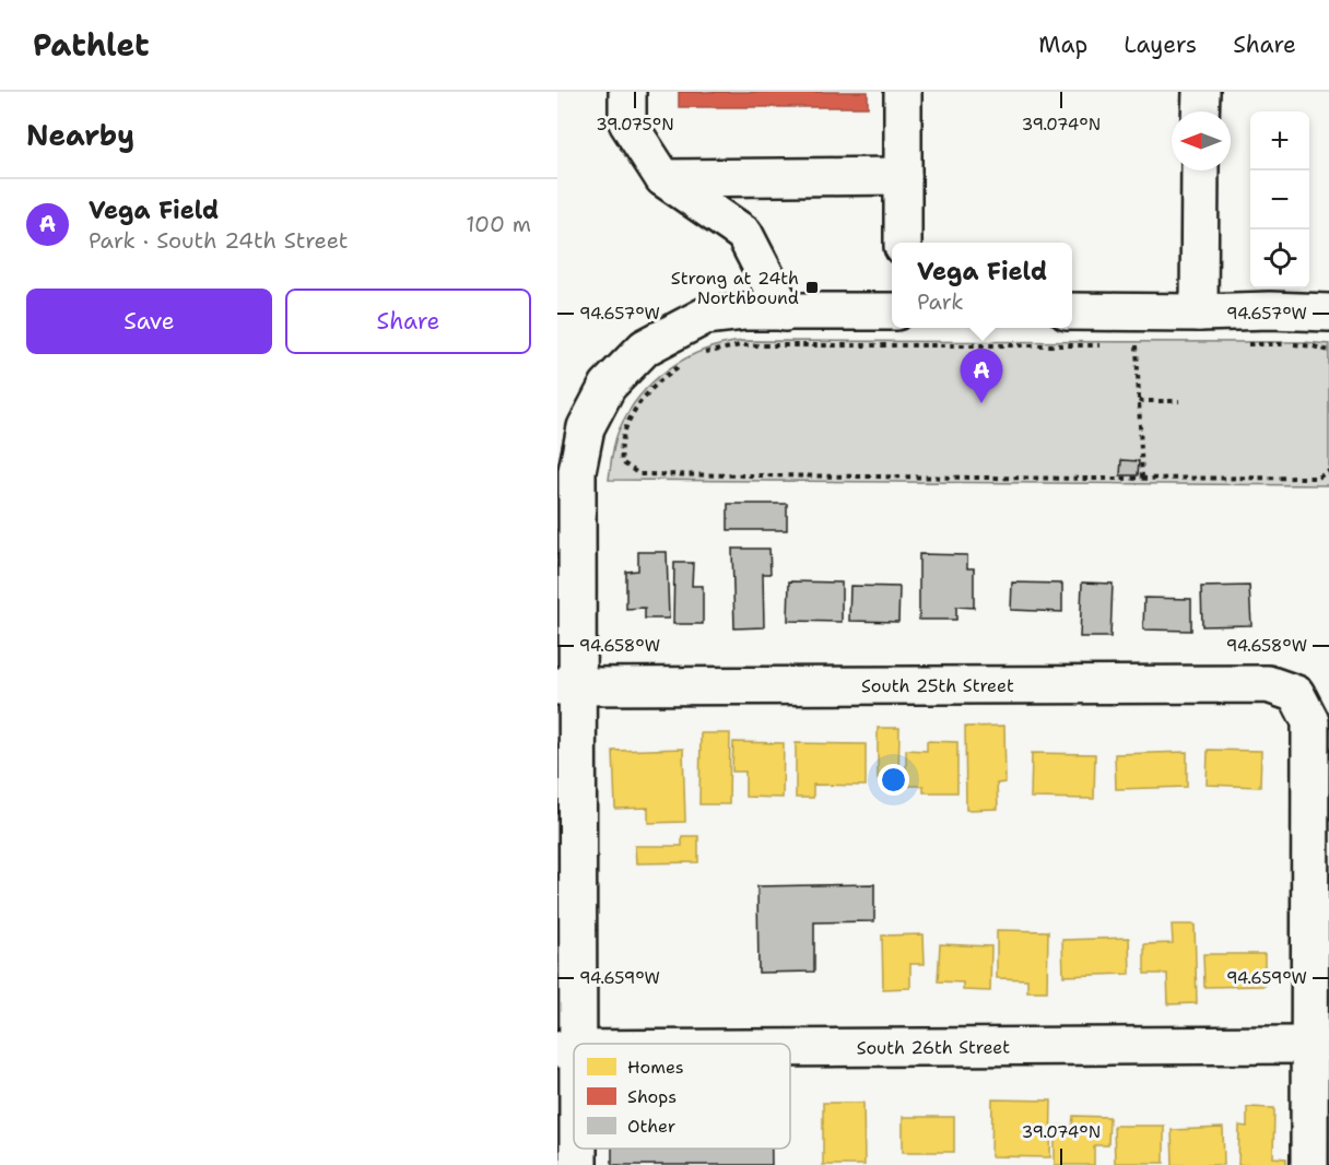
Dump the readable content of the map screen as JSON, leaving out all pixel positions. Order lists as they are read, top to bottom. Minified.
{"streets":{"street":["South 25th Street","South 26th Street"]},"crossings":[["South 25th Street","South 26th Street"]],"places":{"transit":["Strong at 24th Northbound"]},"legend":["Homes","Shops","Other"],"north":"left","page":{"header":"Pathlet","nav":["Map","Layers","Share"],"heading":"Nearby","map_buttons":["+","−"],"list":[{"mark":"A","name":"Vega Field","note":"Park · South 24th Street","value":"100 m"}],"popup":["Vega Field","Park"],"buttons":["Save","Share"],"pins":"A"},"coordinates":["39.075°N","39.074°N","94.657°W","94.658°W","94.659°W"]}
